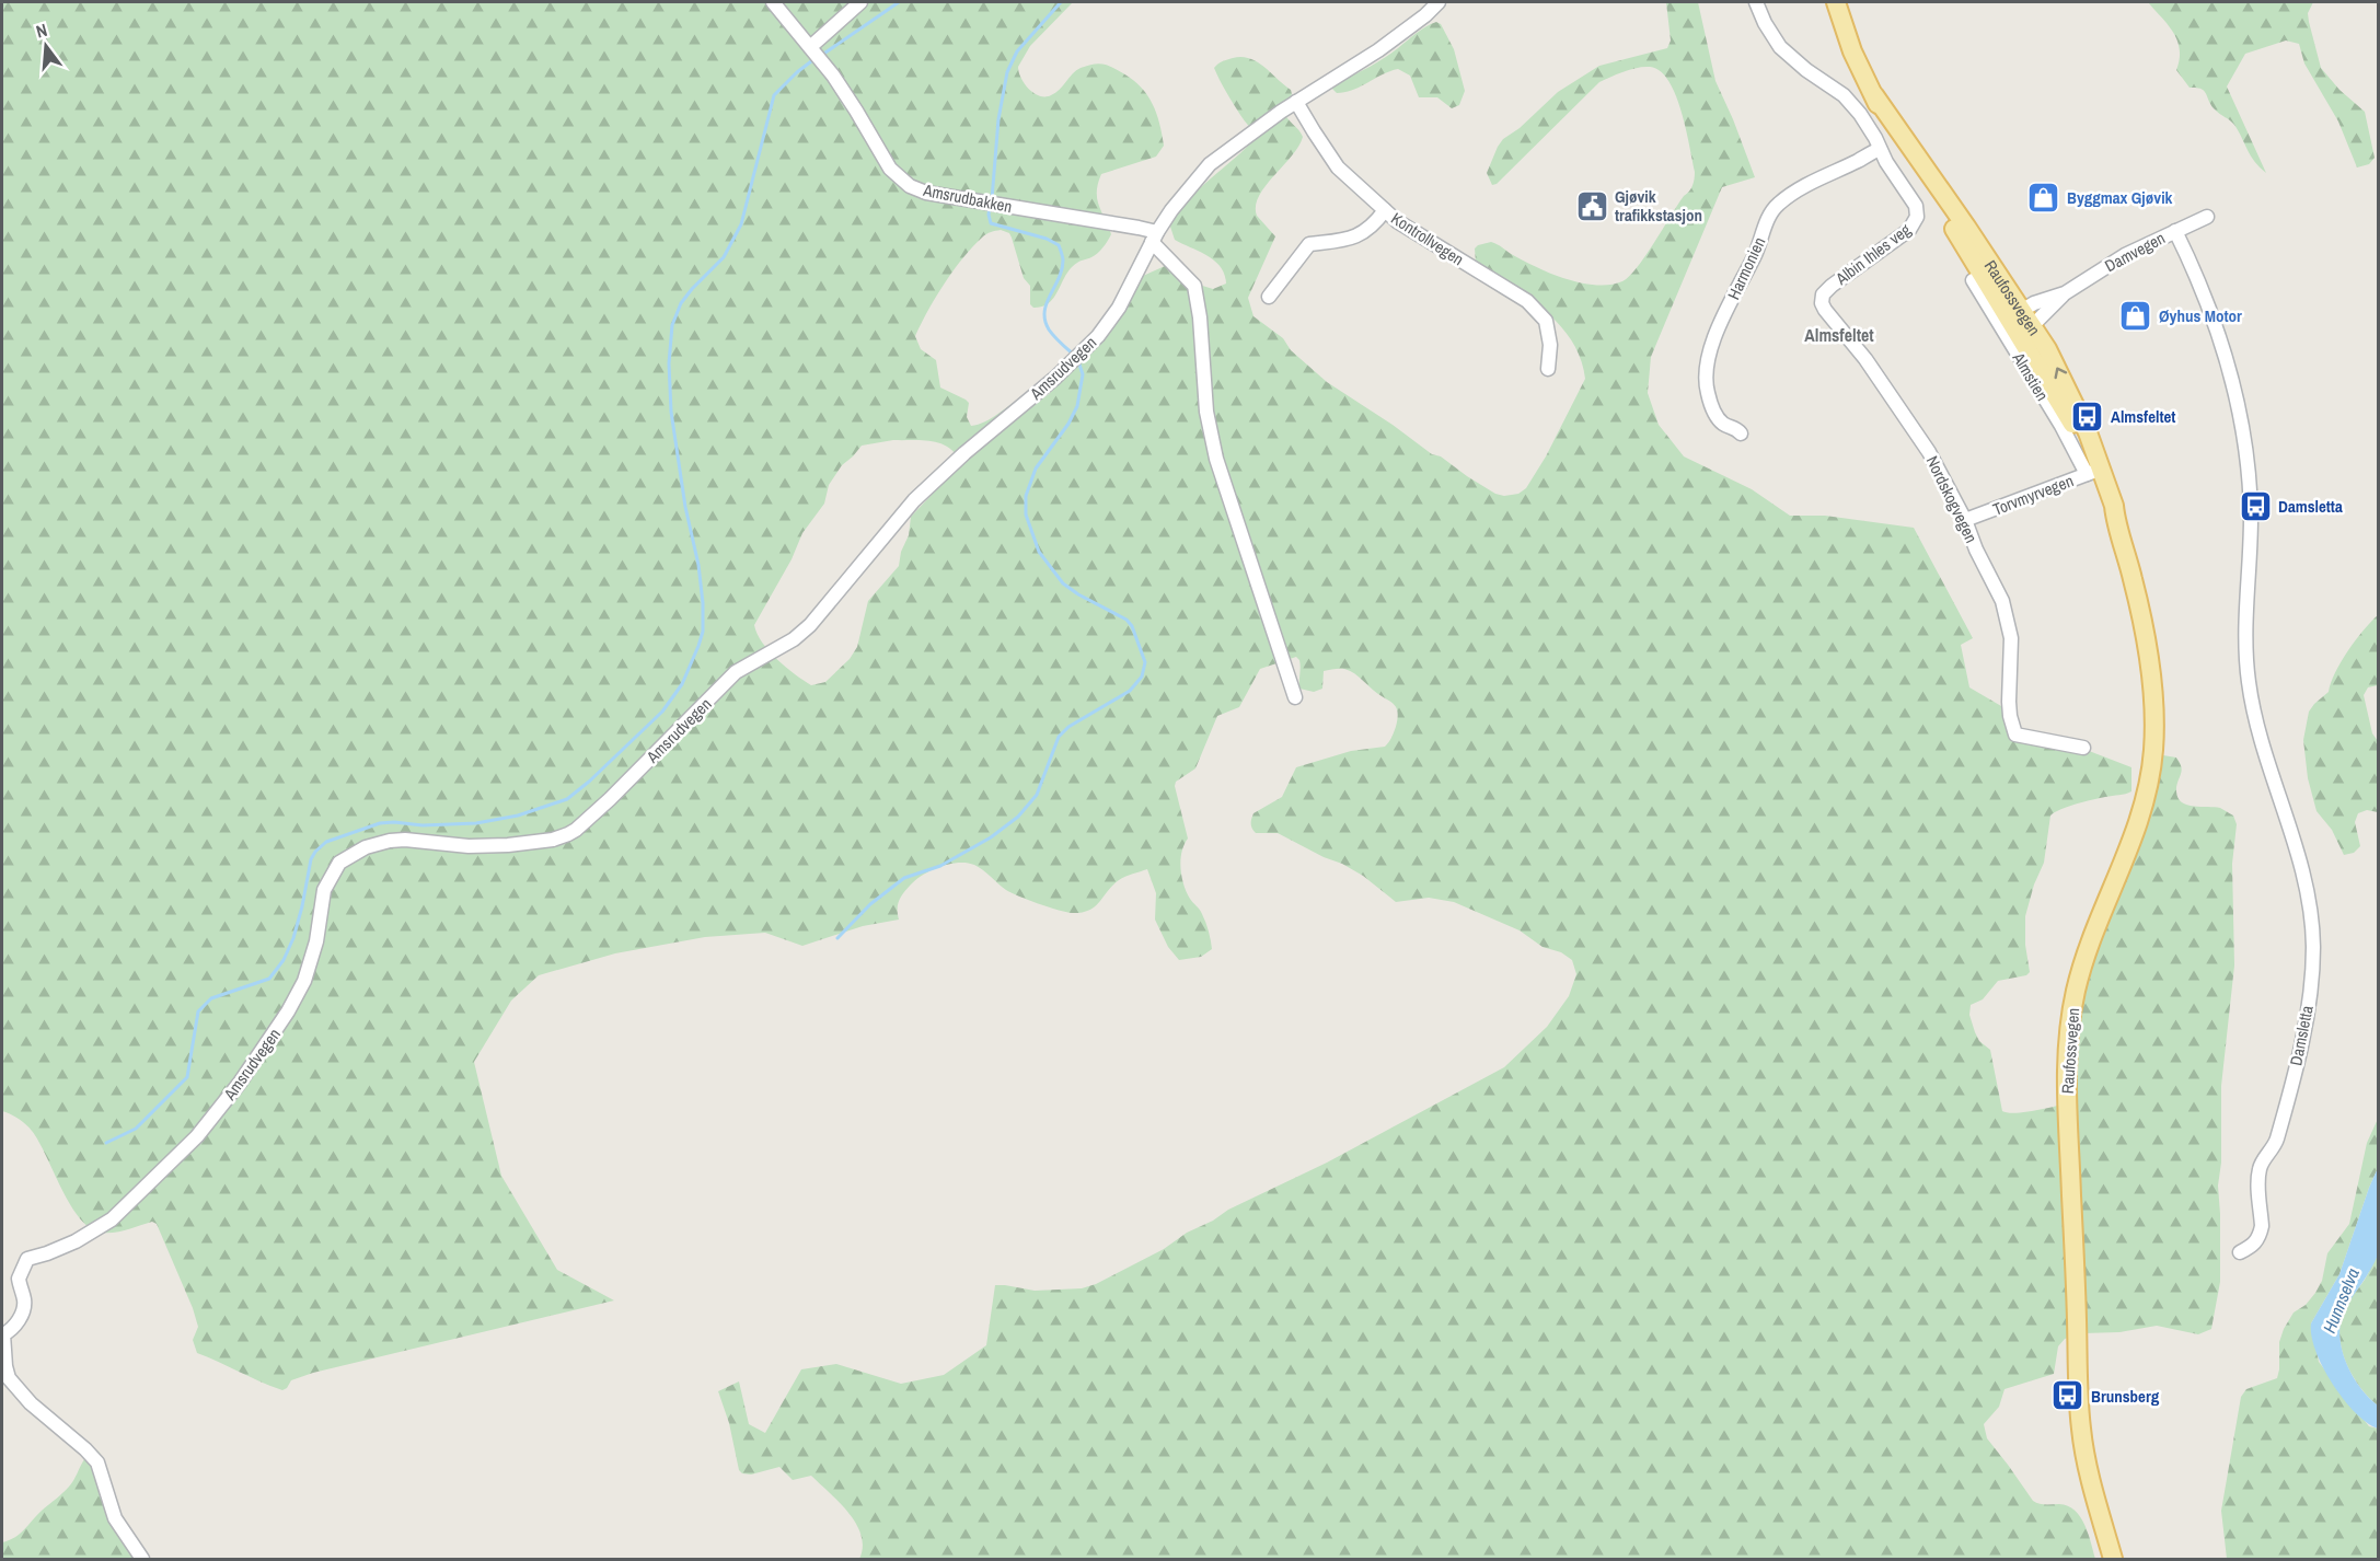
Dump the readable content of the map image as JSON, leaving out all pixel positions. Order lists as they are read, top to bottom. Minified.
{"streets":{"main road":["Raufossvegen"],"street":["Amsrudbakken","Kontrollvegen","Damvegen","Albin Ihles veg","Harmonien","Amsrudvegen","Almstien","Torvmyrvegen","Nordskogvegen","Damsletta"]},"crossings":[["Amsrudbakken","Amsrudvegen"],["Kontrollvegen","Amsrudvegen"],["Damvegen","Raufossvegen"],["Damvegen","Damsletta"],["Albin Ihles veg","Harmonien"],["Albin Ihles veg","Nordskogvegen"],["Raufossvegen","Almstien"],["Raufossvegen","Torvmyrvegen"],["Almstien","Torvmyrvegen"],["Torvmyrvegen","Nordskogvegen"]],"districts":["Almsfeltet"],"water":["Hunnselva"],"places":{"shop":["Byggmax Gjøvik","Øyhus Motor"],"public building":["Gjøvik trafikkstasjon"],"bus stop":["Almsfeltet","Damsletta","Brunsberg"]},"north":"top"}
